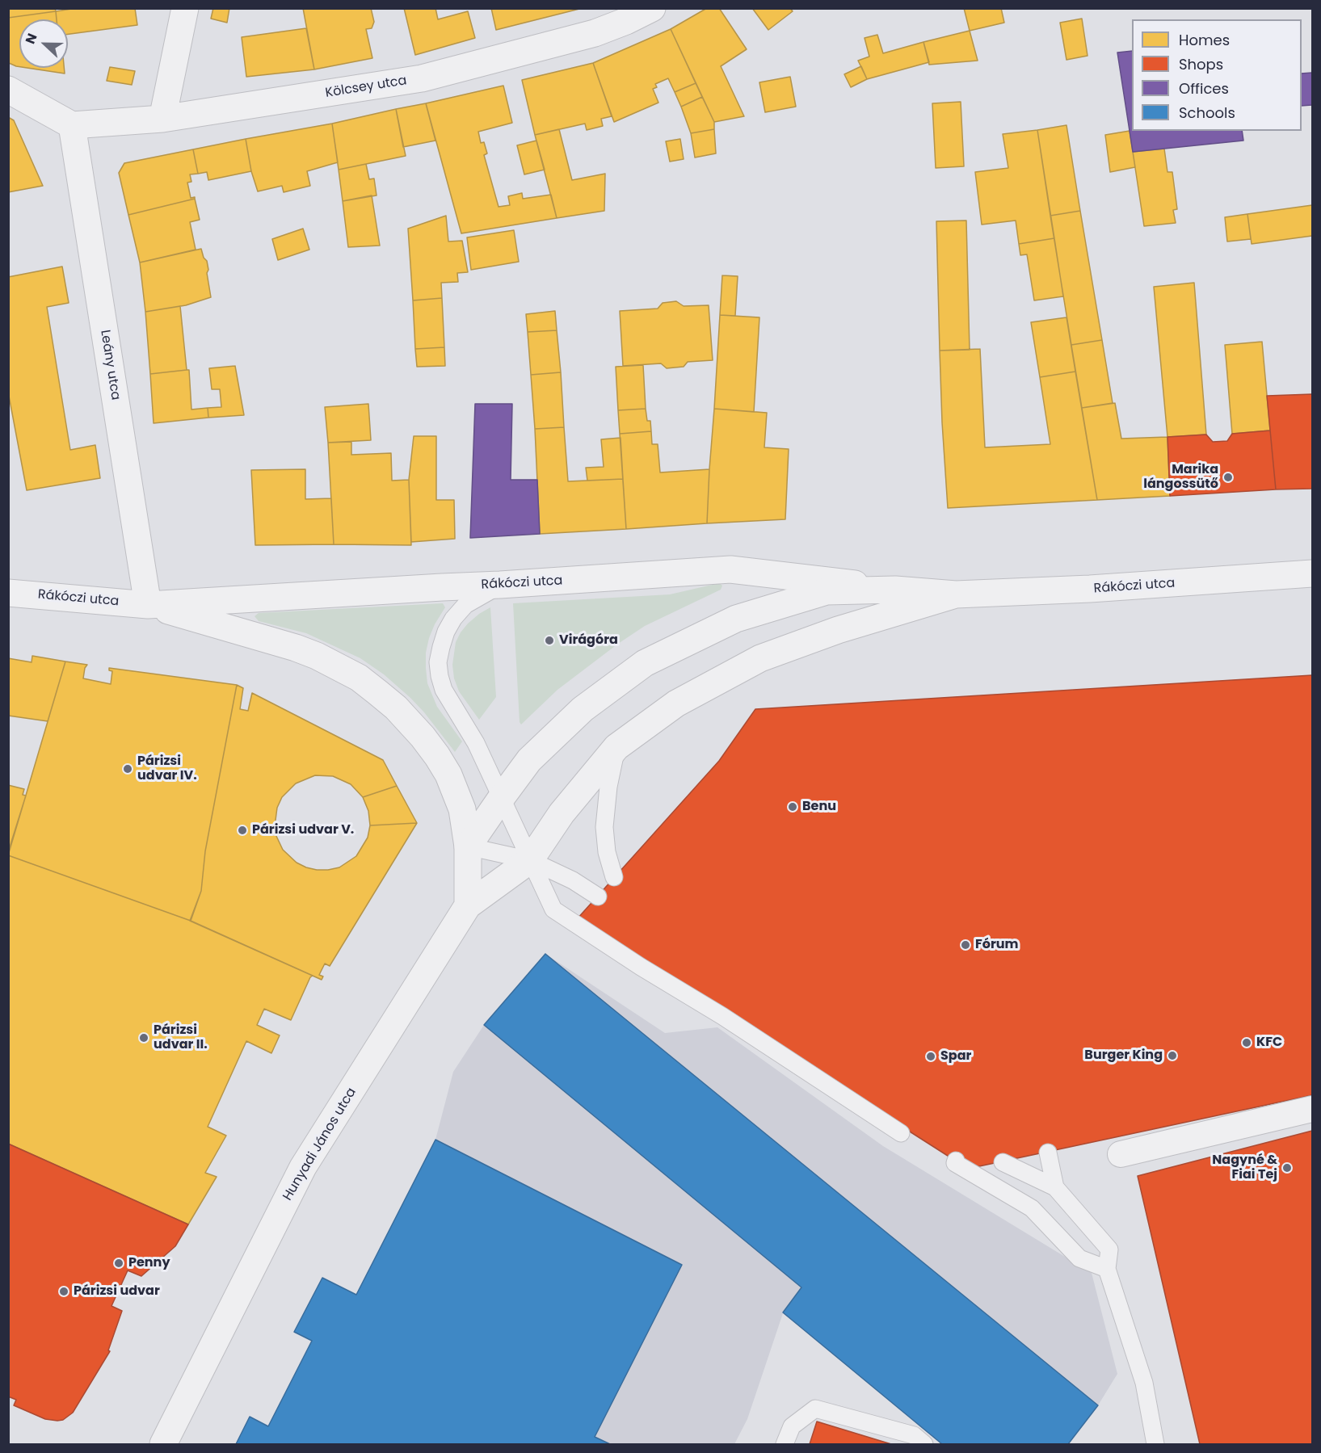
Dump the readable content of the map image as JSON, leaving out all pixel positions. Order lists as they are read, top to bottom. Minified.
{"streets":{"street":["Kölcsey utca","Leány utca","Rákóczi utca","Hunyadi János utca"]},"crossings":[["Kölcsey utca","Leány utca"],["Leány utca","Rákóczi utca"],["Rákóczi utca","Hunyadi János utca"]],"places":["Marika lángossütő","Virágóra","Párizsi udvar IV.","Benu","Párizsi udvar V.","Fórum","Párizsi udvar II.","KFC","Burger King","Spar","Nagyné & Fiai Tej","Penny","Párizsi udvar"],"legend":["Homes","Shops","Offices","Schools"],"north":"left"}
